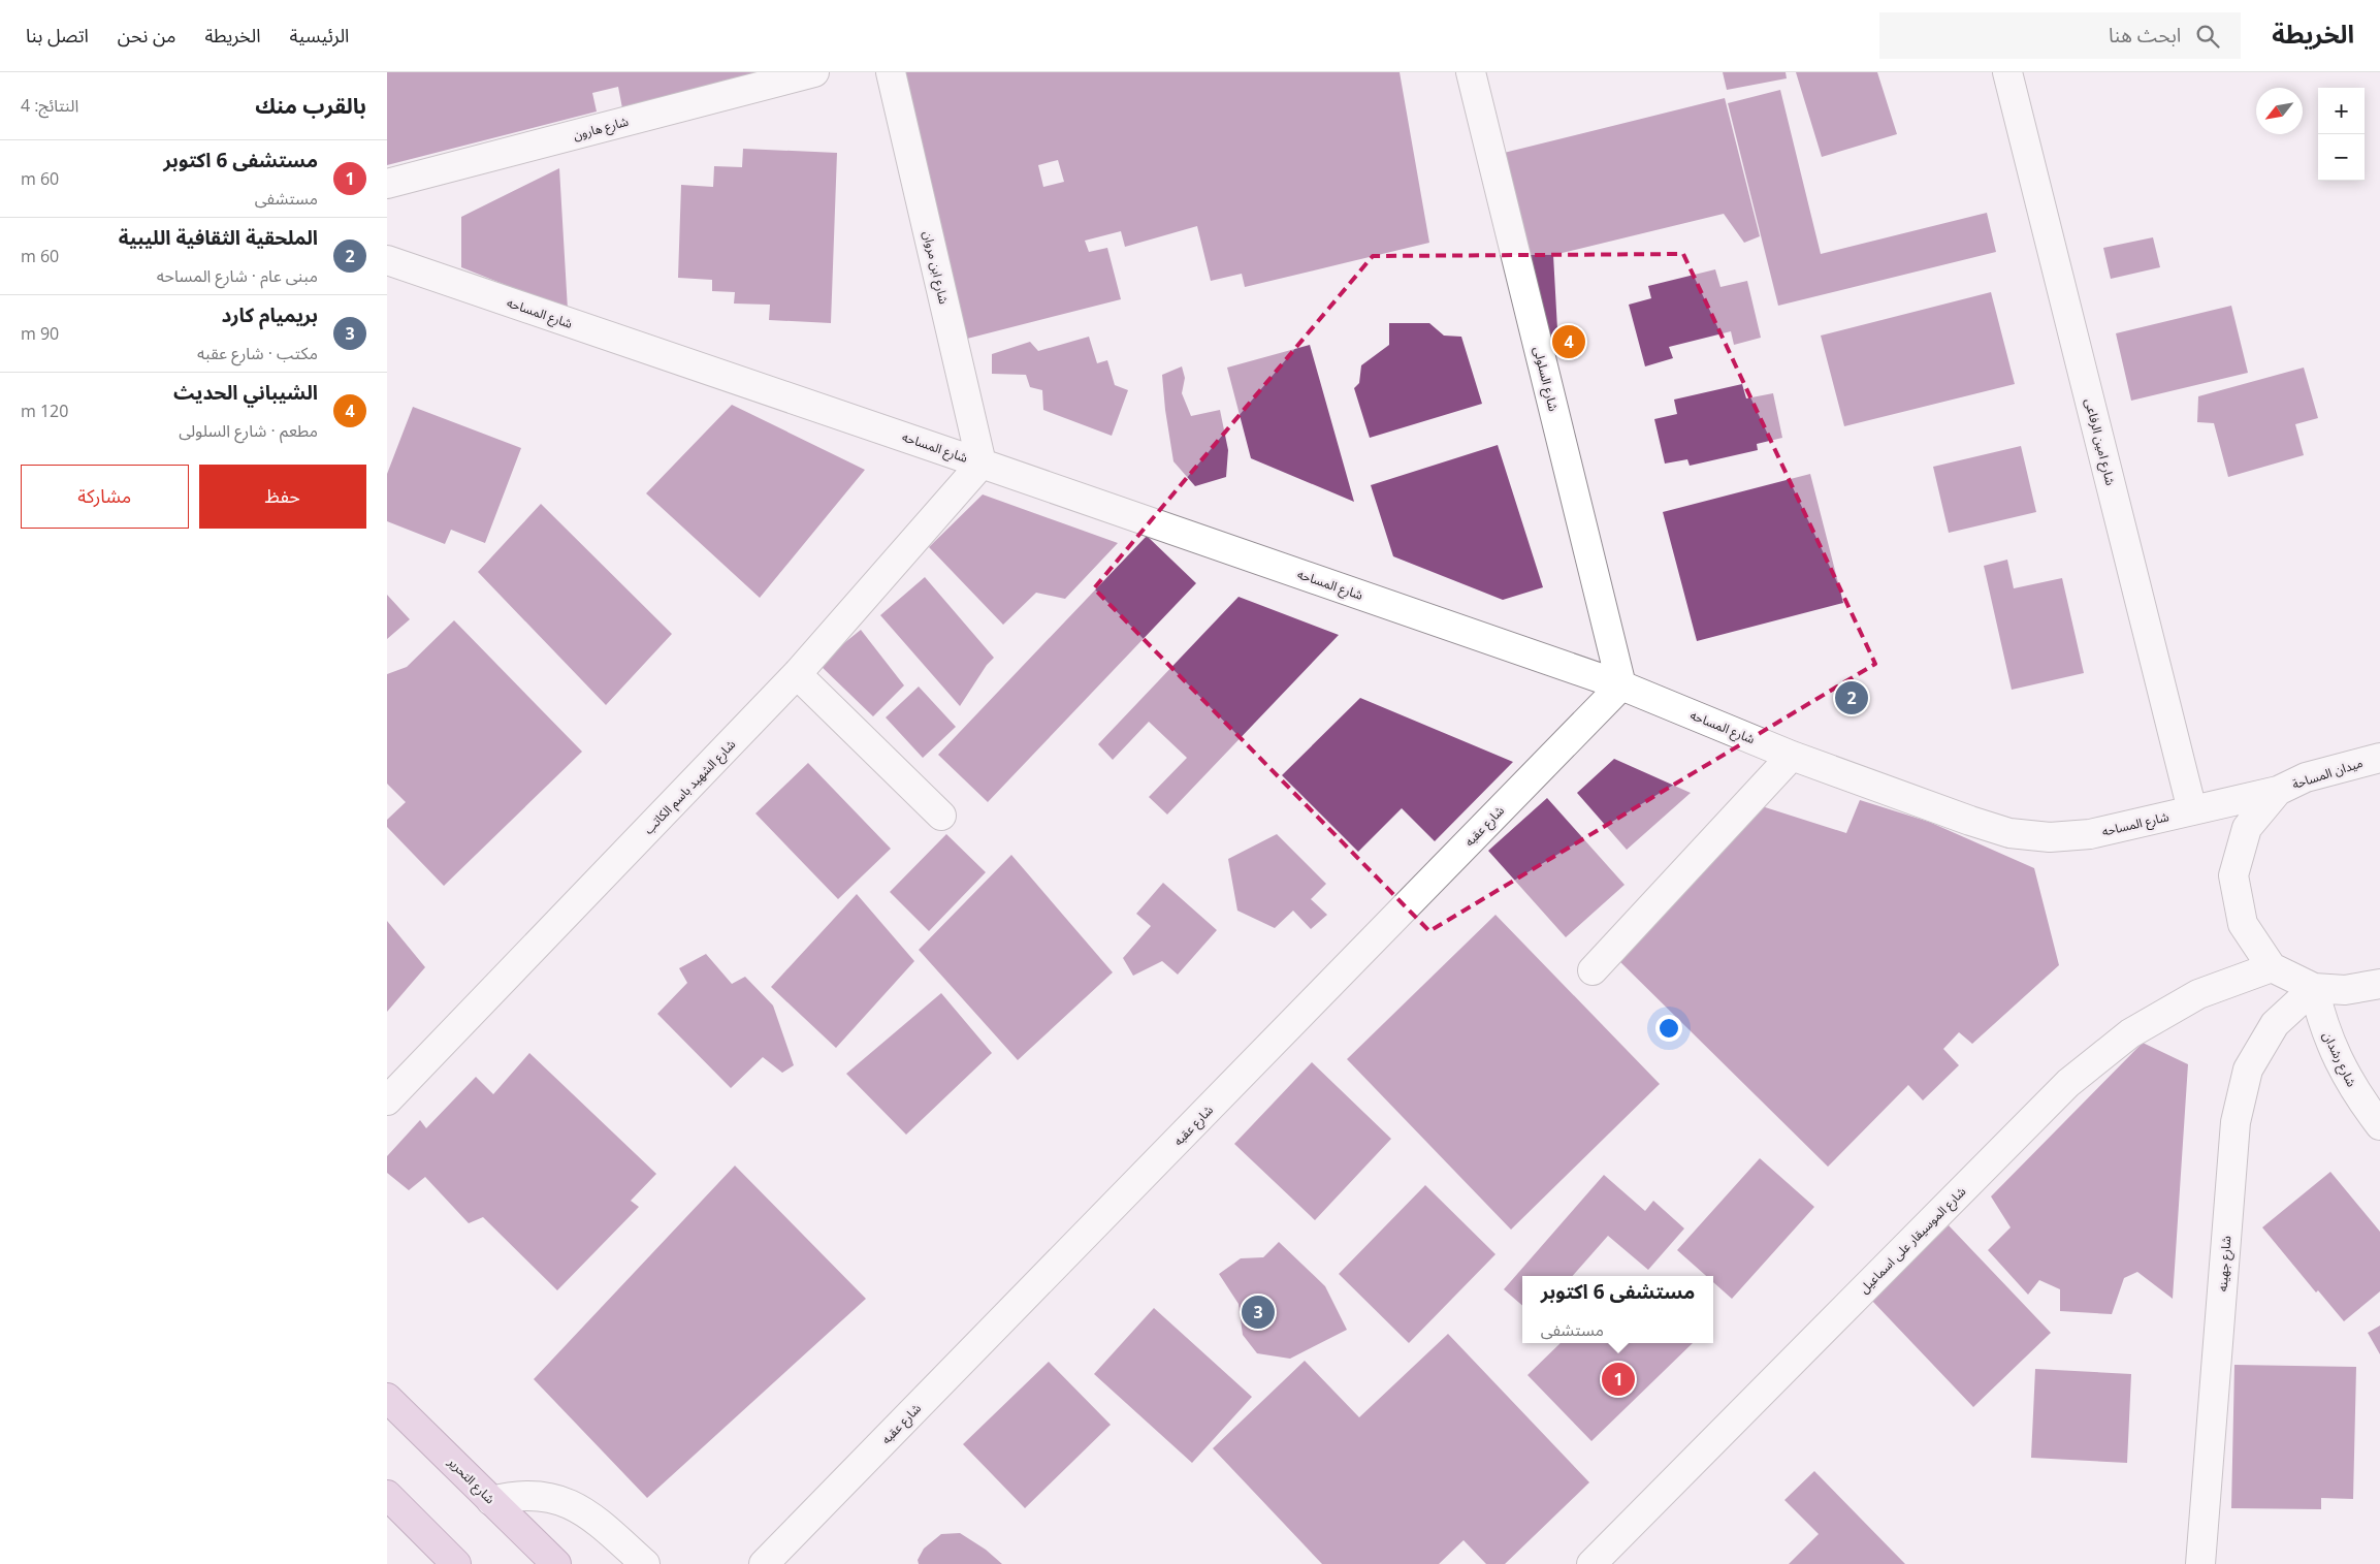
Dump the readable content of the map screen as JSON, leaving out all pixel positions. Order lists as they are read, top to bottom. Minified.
{"streets":{"main road":["شارع التحرير"],"street":["شارع هارون","شارع ابن مروان","شارع المساحه","شارع السلولى","شارع امين الرفاعى","ميدان المساحة","شارع الشهيد باسم الكاتب","شارع عقبه","شارع رشدان","شارع الموسيقار على اسماعيل","شارع جهينه"]},"crossings":[["شارع ابن مروان","شارع المساحه"],["شارع ابن مروان","شارع الشهيد باسم الكاتب"],["شارع المساحه","شارع السلولى"],["شارع المساحه","شارع امين الرفاعى"],["شارع المساحه","ميدان المساحة"],["شارع المساحه","شارع الشهيد باسم الكاتب"],["شارع المساحه","شارع عقبه"],["شارع السلولى","شارع عقبه"],["ميدان المساحة","شارع الموسيقار على اسماعيل"],["شارع رشدان","شارع جهينه"]],"north":"bottom left","page":{"header":"الخريطة","search":"ابحث هنا","nav":["الرئيسية","الخريطة","من نحن","اتصل بنا"],"heading":["بالقرب منك","النتائج: 4"],"map_buttons":["+","−"],"list":[{"mark":"1","name":"مستشفى 6 اكتوبر","note":"مستشفى","value":"60 m"},{"mark":"2","name":"الملحقية الثقافية الليبية","note":"مبنى عام · شارع المساحه","value":"60 m"},{"mark":"3","name":"بريميام كارد","note":"مكتب · شارع عقبه","value":"90 m"},{"mark":"4","name":"الشيباني الحديث","note":"مطعم · شارع السلولى","value":"120 m"}],"pins":["4","2","3","1"],"buttons":["حفظ","مشاركة"],"popup":["مستشفى 6 اكتوبر","مستشفى"]}}
